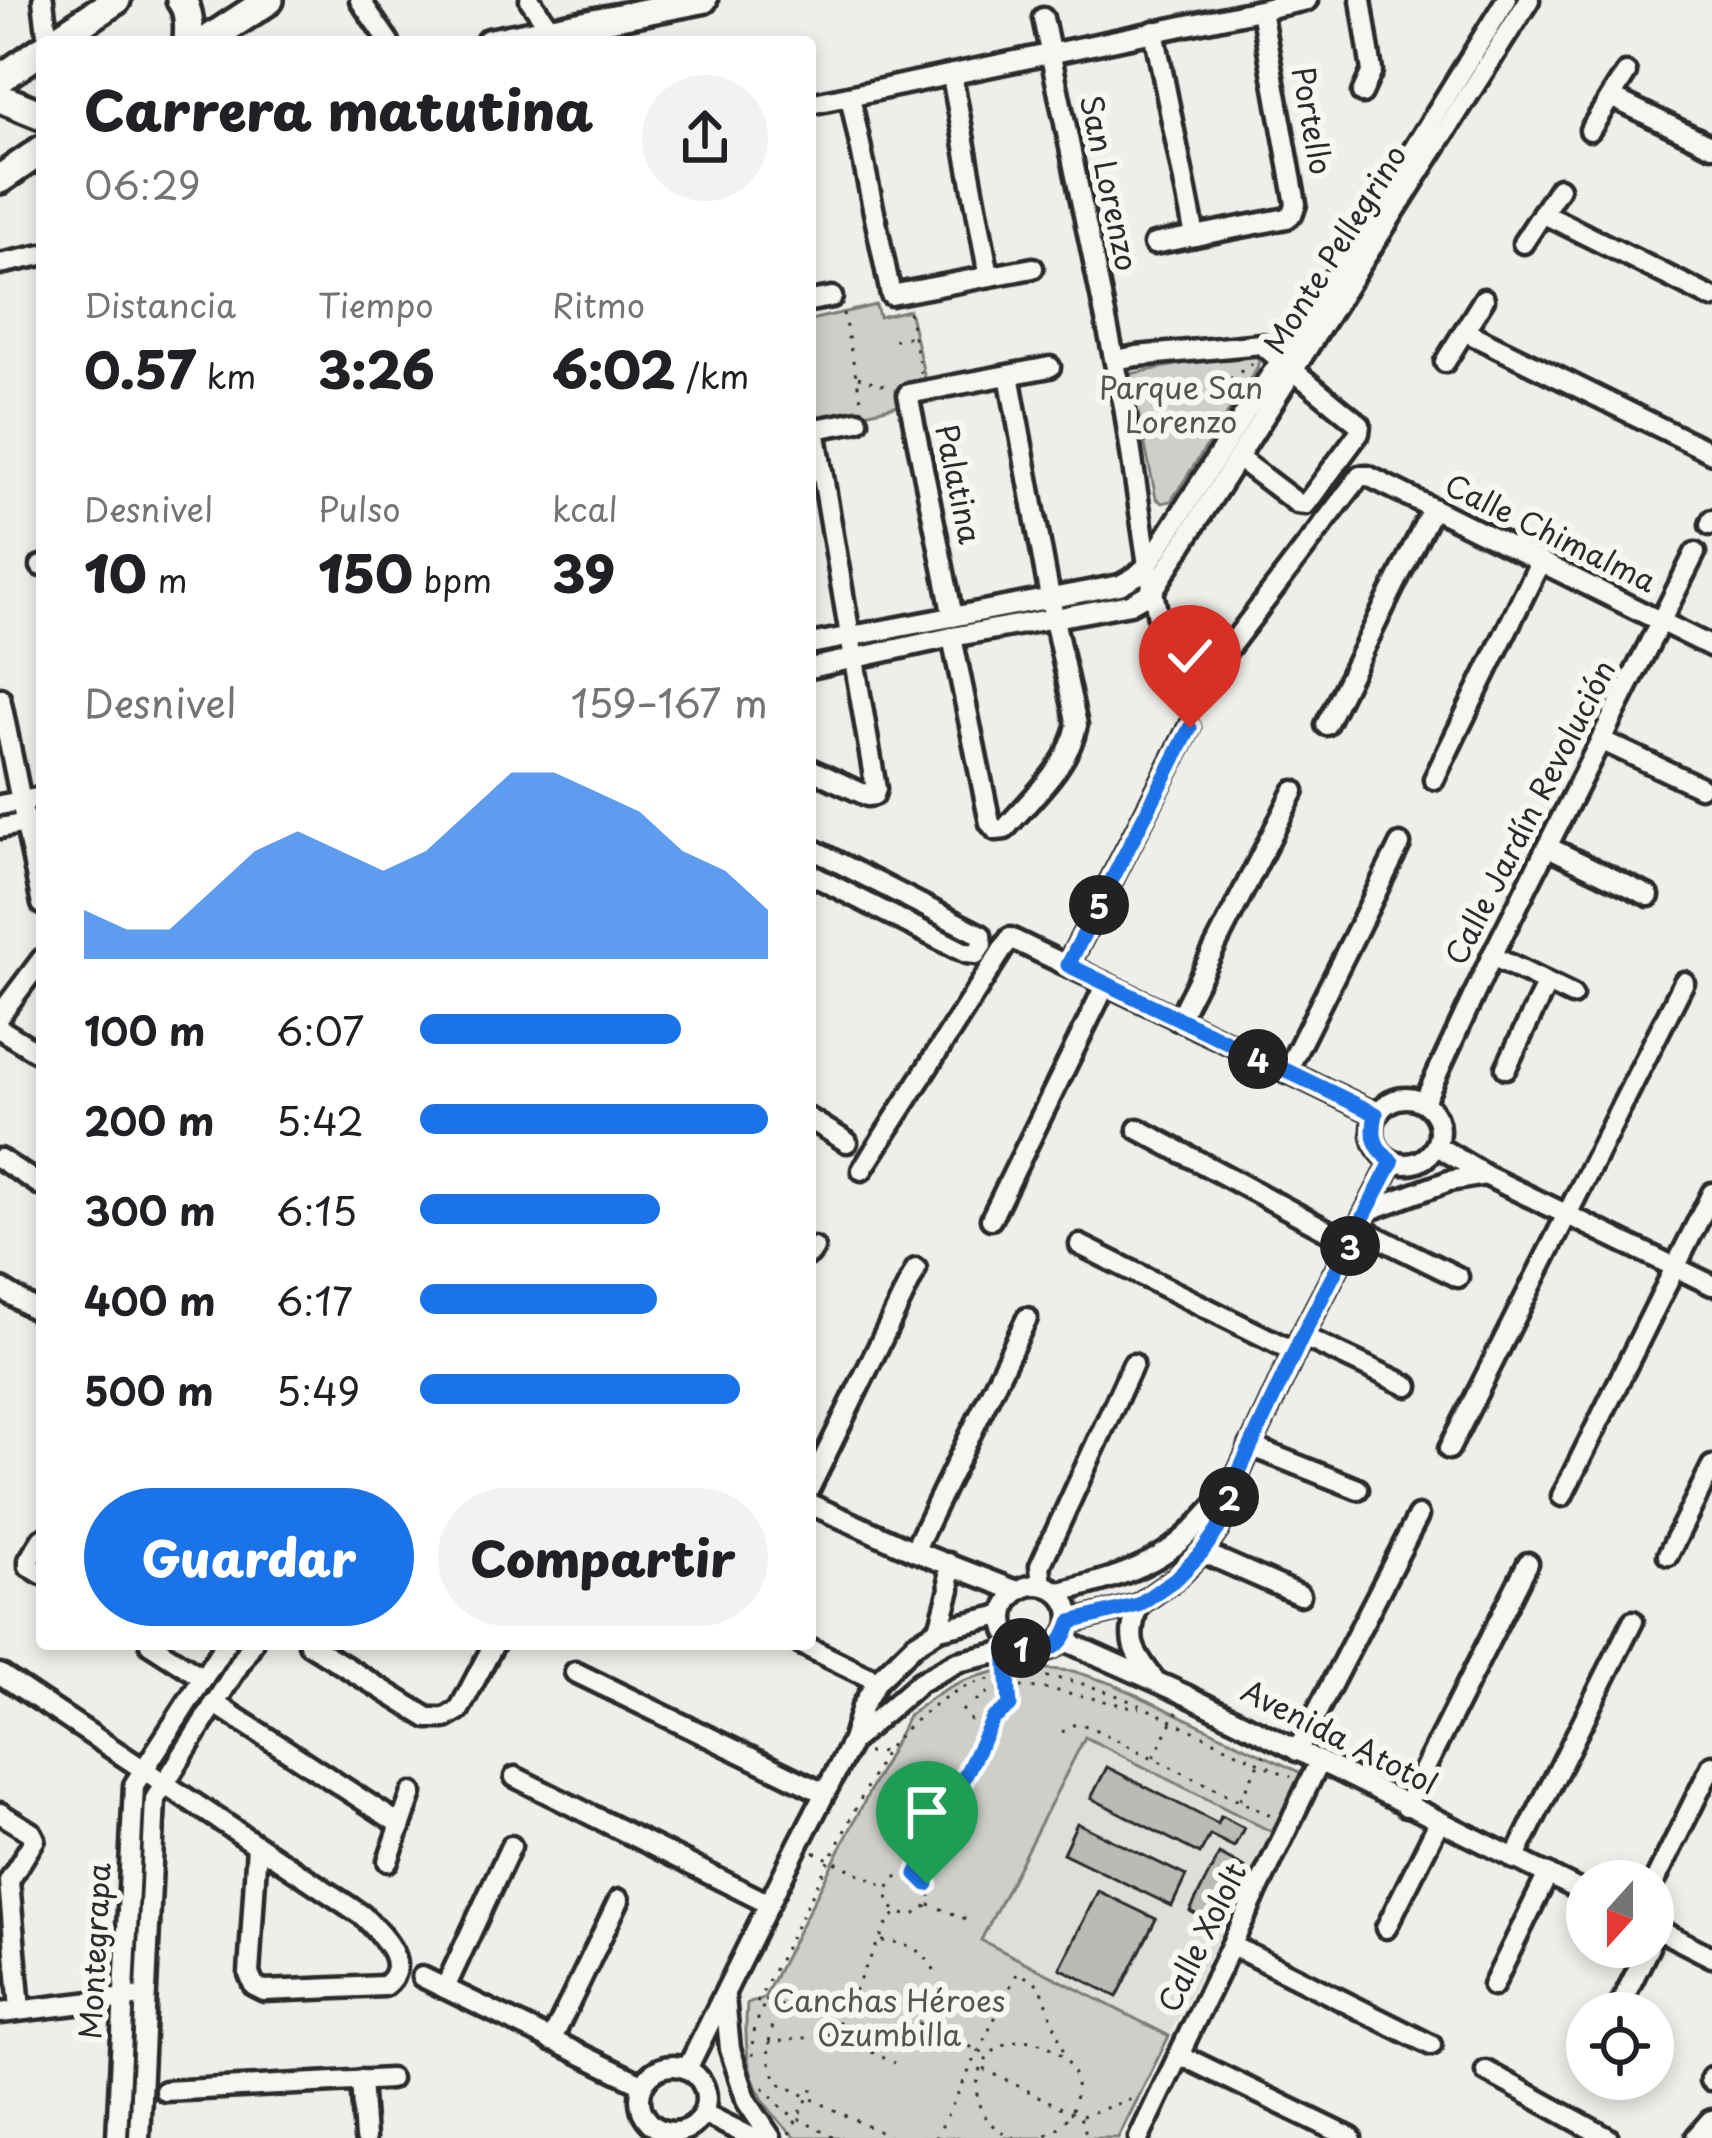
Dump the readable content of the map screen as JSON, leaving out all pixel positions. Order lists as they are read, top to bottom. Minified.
{"streets":{"street":["Portello","San Lorenzo","Monte Pellegrino","Palatina","Calle Chimalma","Calle Jardín Revolución","Avenida Atotol","Calle Xololt","Montegrapa"]},"crossings":[["San Lorenzo","Monte Pellegrino"],["Calle Chimalma","Calle Jardín Revolución"],["Avenida Atotol","Calle Xololt"]],"parks":["Parque San Lorenzo","Canchas Héroes Ozumbilla"],"north":"bottom","page":{"heading":["Carrera matutina","06:29"],"stats":[["Distancia","0.57 km"],["Tiempo","3:26"],["Ritmo","6:02 /km"],["Desnivel","10 m"],["Pulso","150 bpm"],["kcal","39"]],"chart":["Desnivel","159–167 m"],"pins":["5","4","3","2","1"],"list":[{"name":"100 m","note":"6:07"},{"name":"200 m","note":"5:42"},{"name":"300 m","note":"6:15"},{"name":"400 m","note":"6:17"},{"name":"500 m","note":"5:49"}],"buttons":["Guardar","Compartir"]}}
